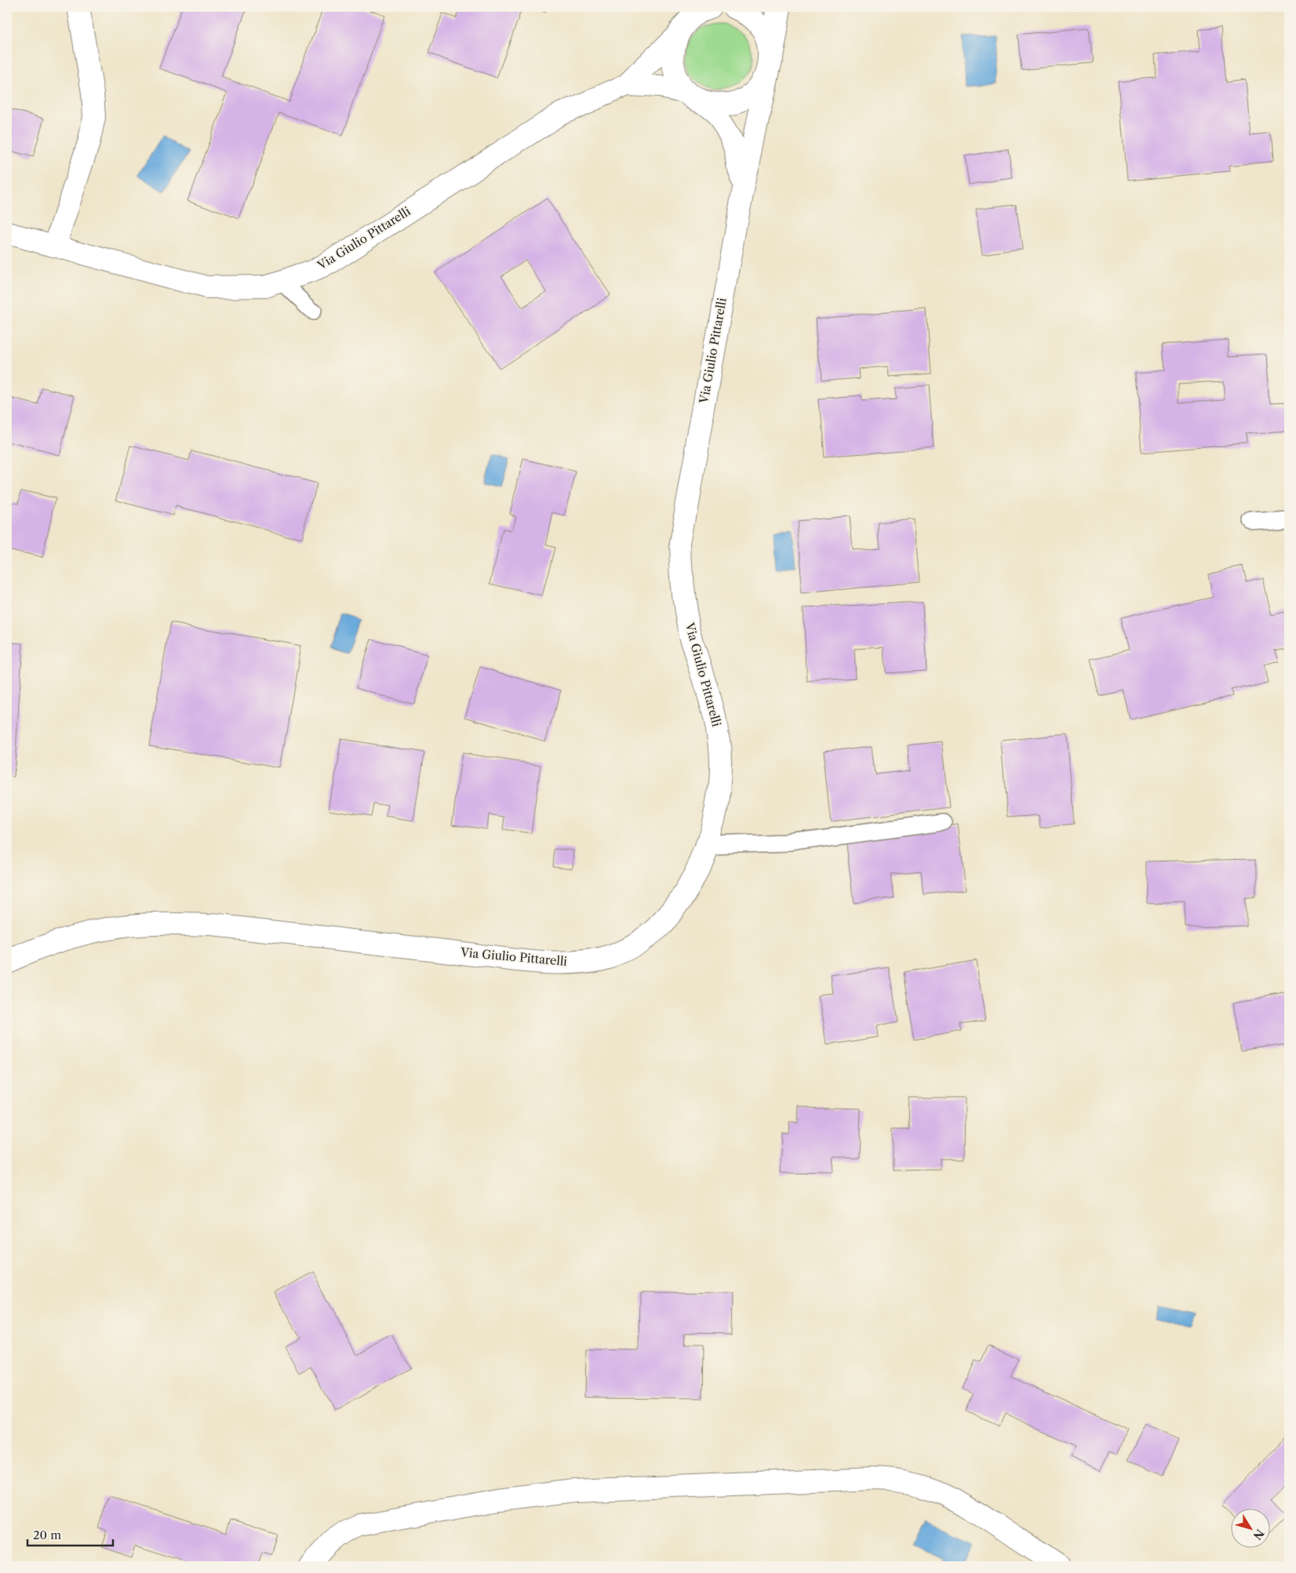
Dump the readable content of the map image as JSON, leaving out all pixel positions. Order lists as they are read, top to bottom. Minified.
{"streets":{"street":["Via Giulio Pittarelli"]},"scale_bar":"20 m","north":"bottom right"}
